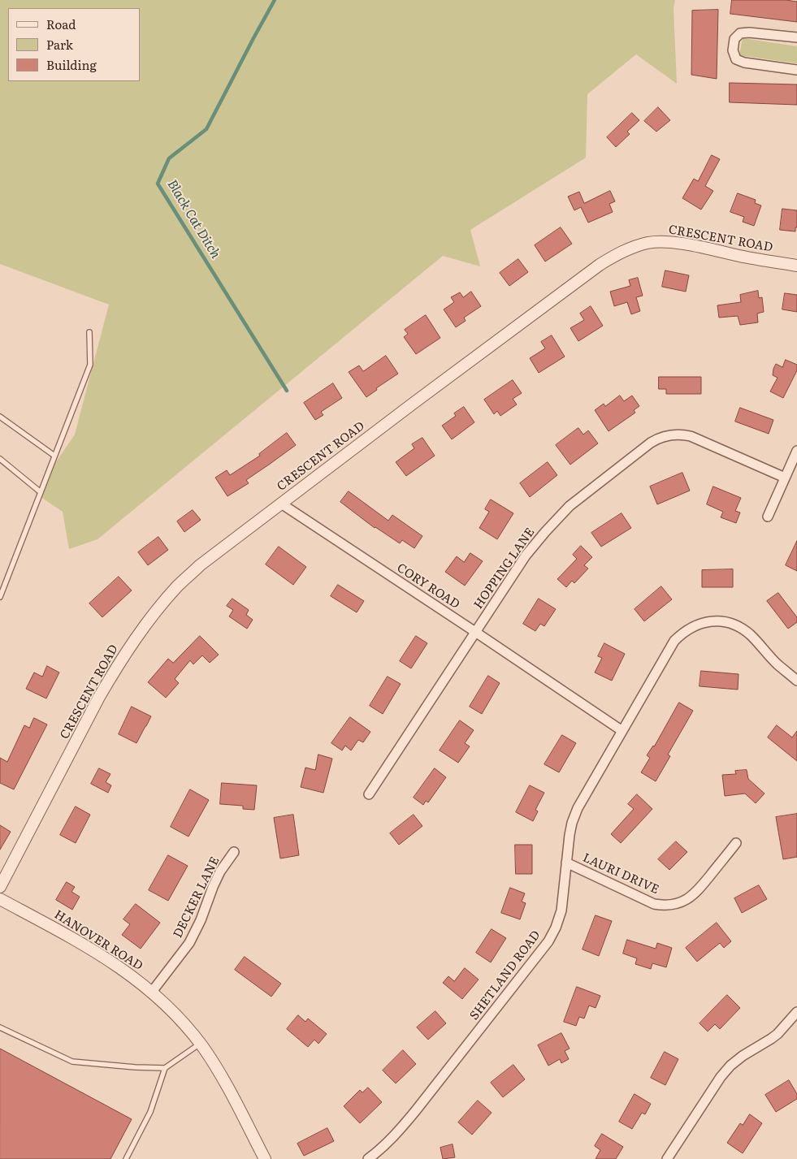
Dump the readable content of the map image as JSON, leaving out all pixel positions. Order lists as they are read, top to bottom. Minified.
{"streets":{"street":["CRESCENT ROAD","HOPPING LANE","CORY ROAD","LAURI DRIVE","DECKER LANE","HANOVER ROAD","SHETLAND ROAD"]},"crossings":[["CRESCENT ROAD","CORY ROAD"],["HOPPING LANE","CORY ROAD"],["CORY ROAD","SHETLAND ROAD"],["LAURI DRIVE","SHETLAND ROAD"],["DECKER LANE","HANOVER ROAD"]],"water":["Black Cat Ditch"],"legend":["Road","Park","Building"]}
